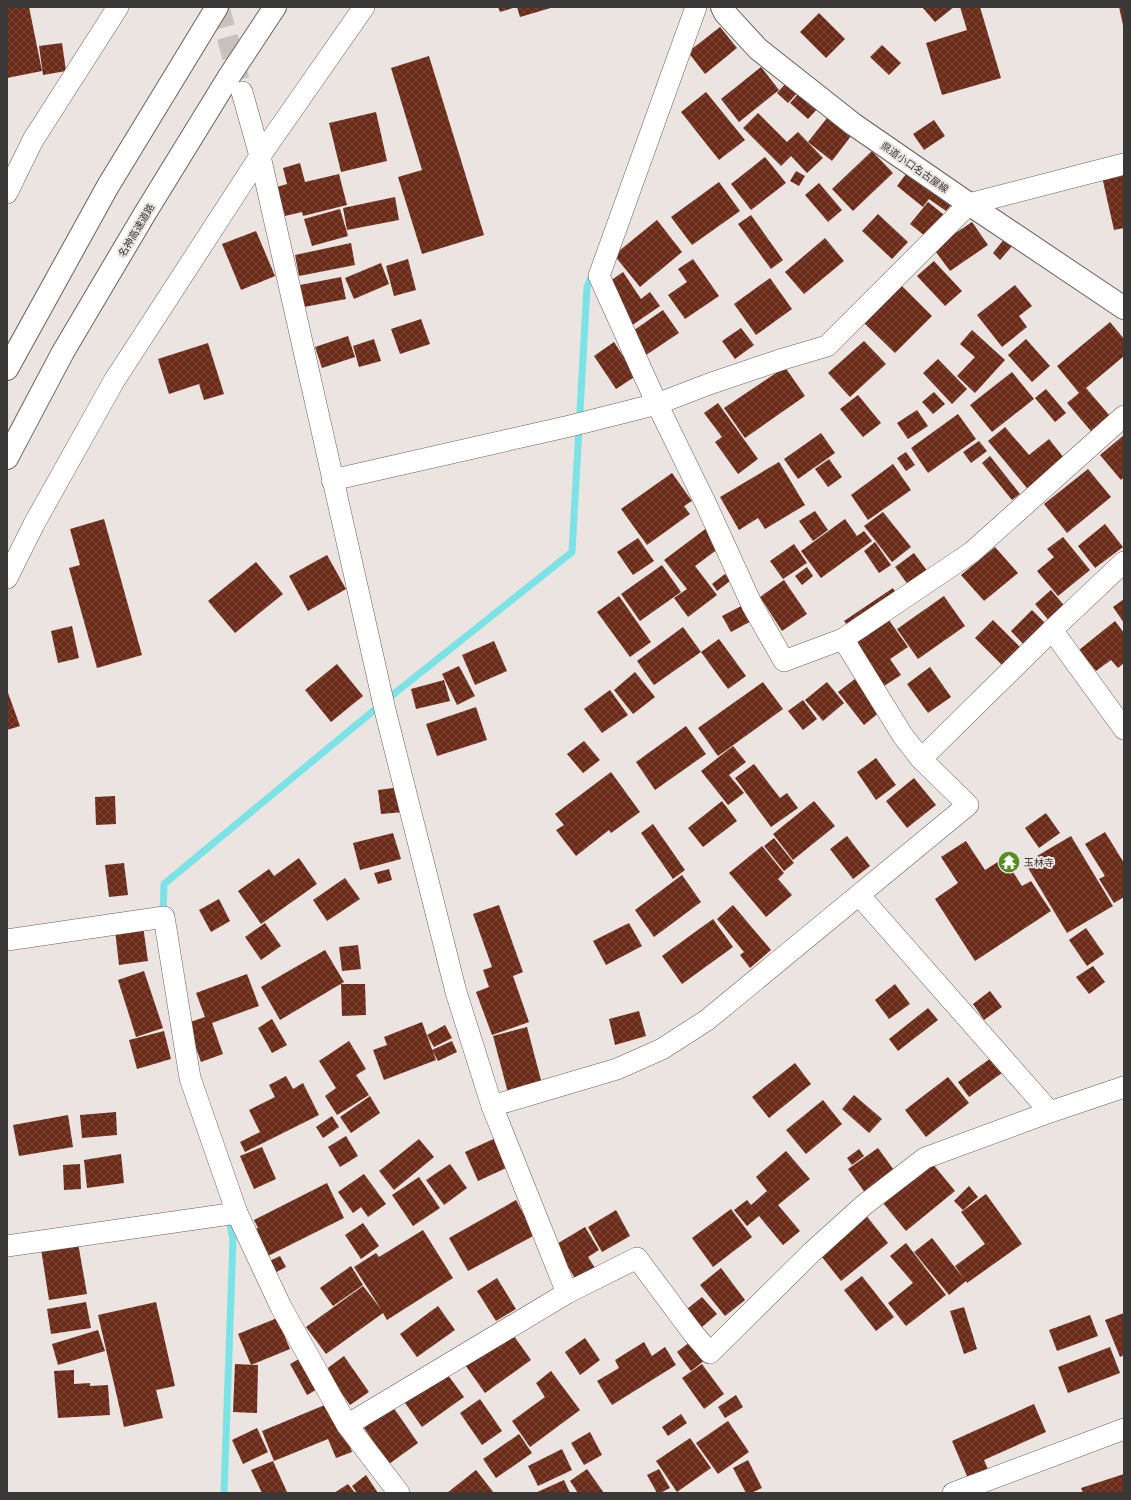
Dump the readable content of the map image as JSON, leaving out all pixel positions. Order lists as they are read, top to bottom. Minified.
{"streets":{"main road":["県道小口名古屋線","名神高速道路"]},"places":{"temple":["玉林寺"]}}
